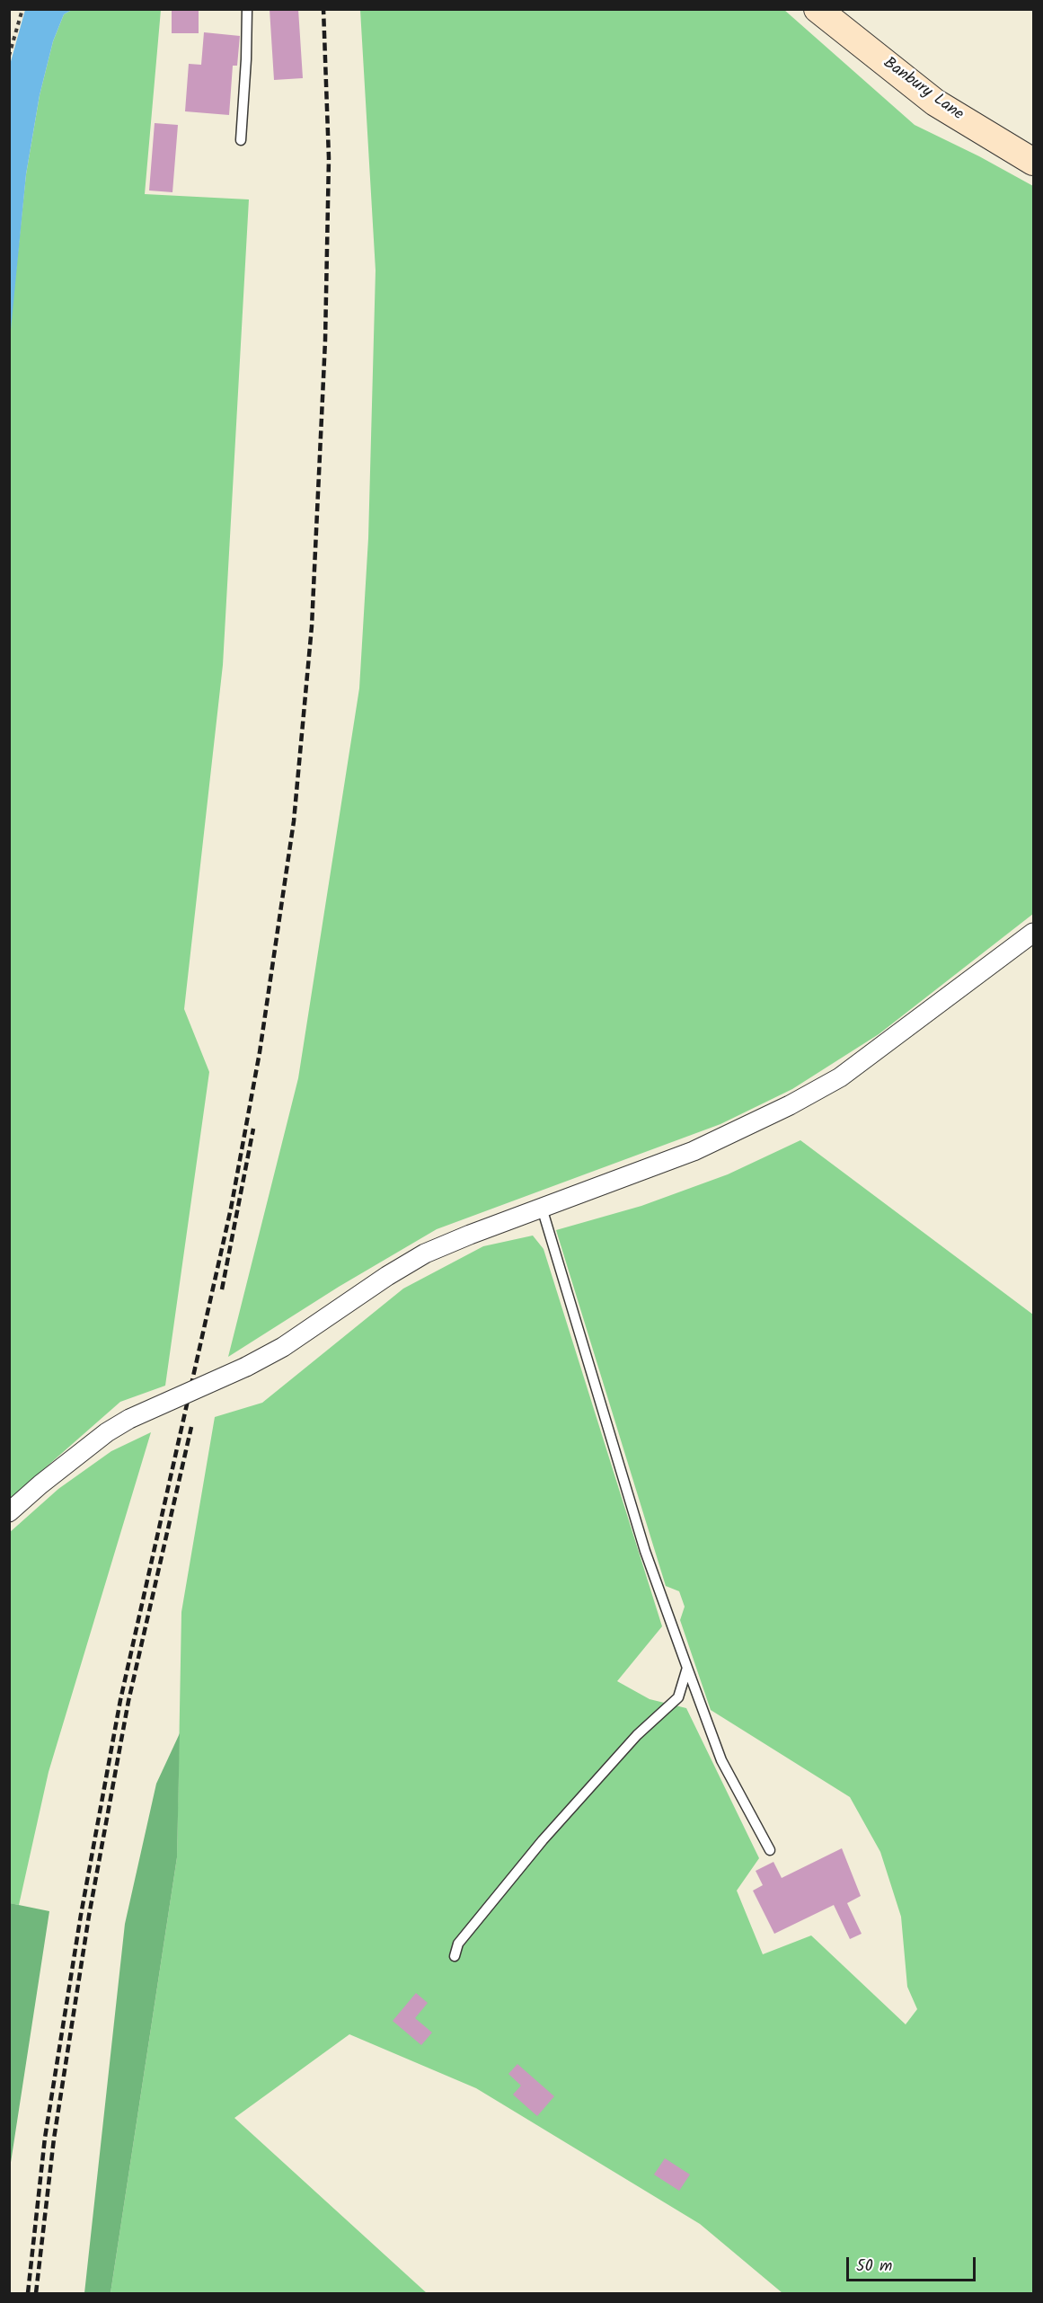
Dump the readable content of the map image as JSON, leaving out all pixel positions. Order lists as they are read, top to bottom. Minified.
{"streets":{"street":["Banbury Lane"]},"scale_bar":"50 m"}
